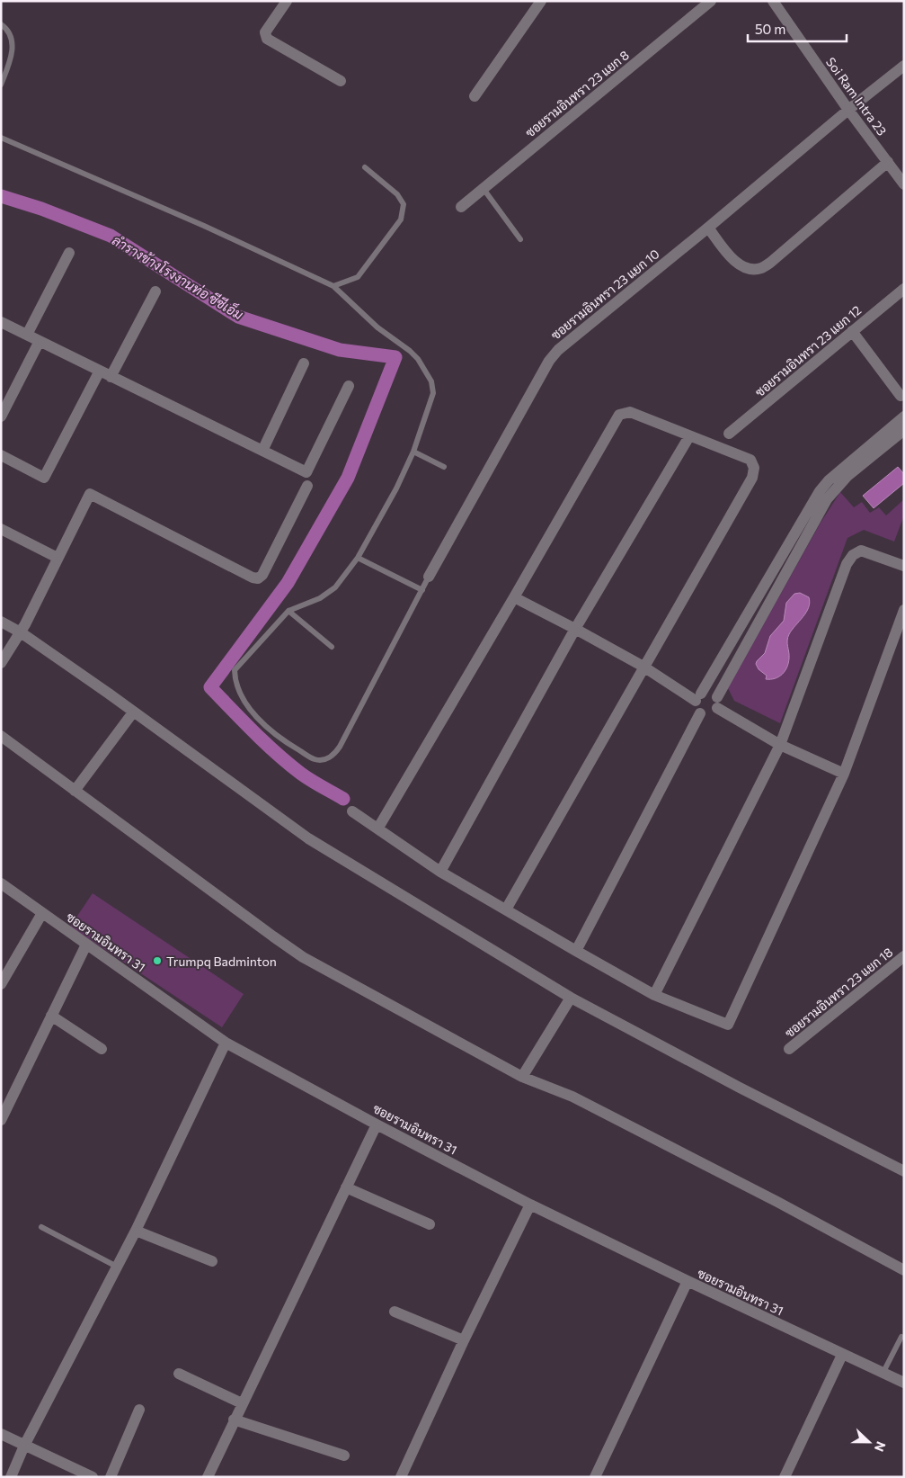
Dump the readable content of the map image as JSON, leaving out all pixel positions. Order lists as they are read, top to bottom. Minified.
{"streets":{"street":["ซอยรามอินทรา 23 แยก 8","Soi Ram Intra 23","ซอยรามอินทรา 23 แยก 10","ซอยรามอินทรา 23 แยก 12","ซอยรามอินทรา 31","ซอยรามอินทรา 23 แยก 18"]},"crossings":[["Soi Ram Intra 23","ซอยรามอินทรา 23 แยก 10"]],"water":["ลำรางข้างโรงงานท่อ ซีซีเอ็ม"],"places":["Trumpq Badminton"],"scale_bar":"50 m","north":"right"}
